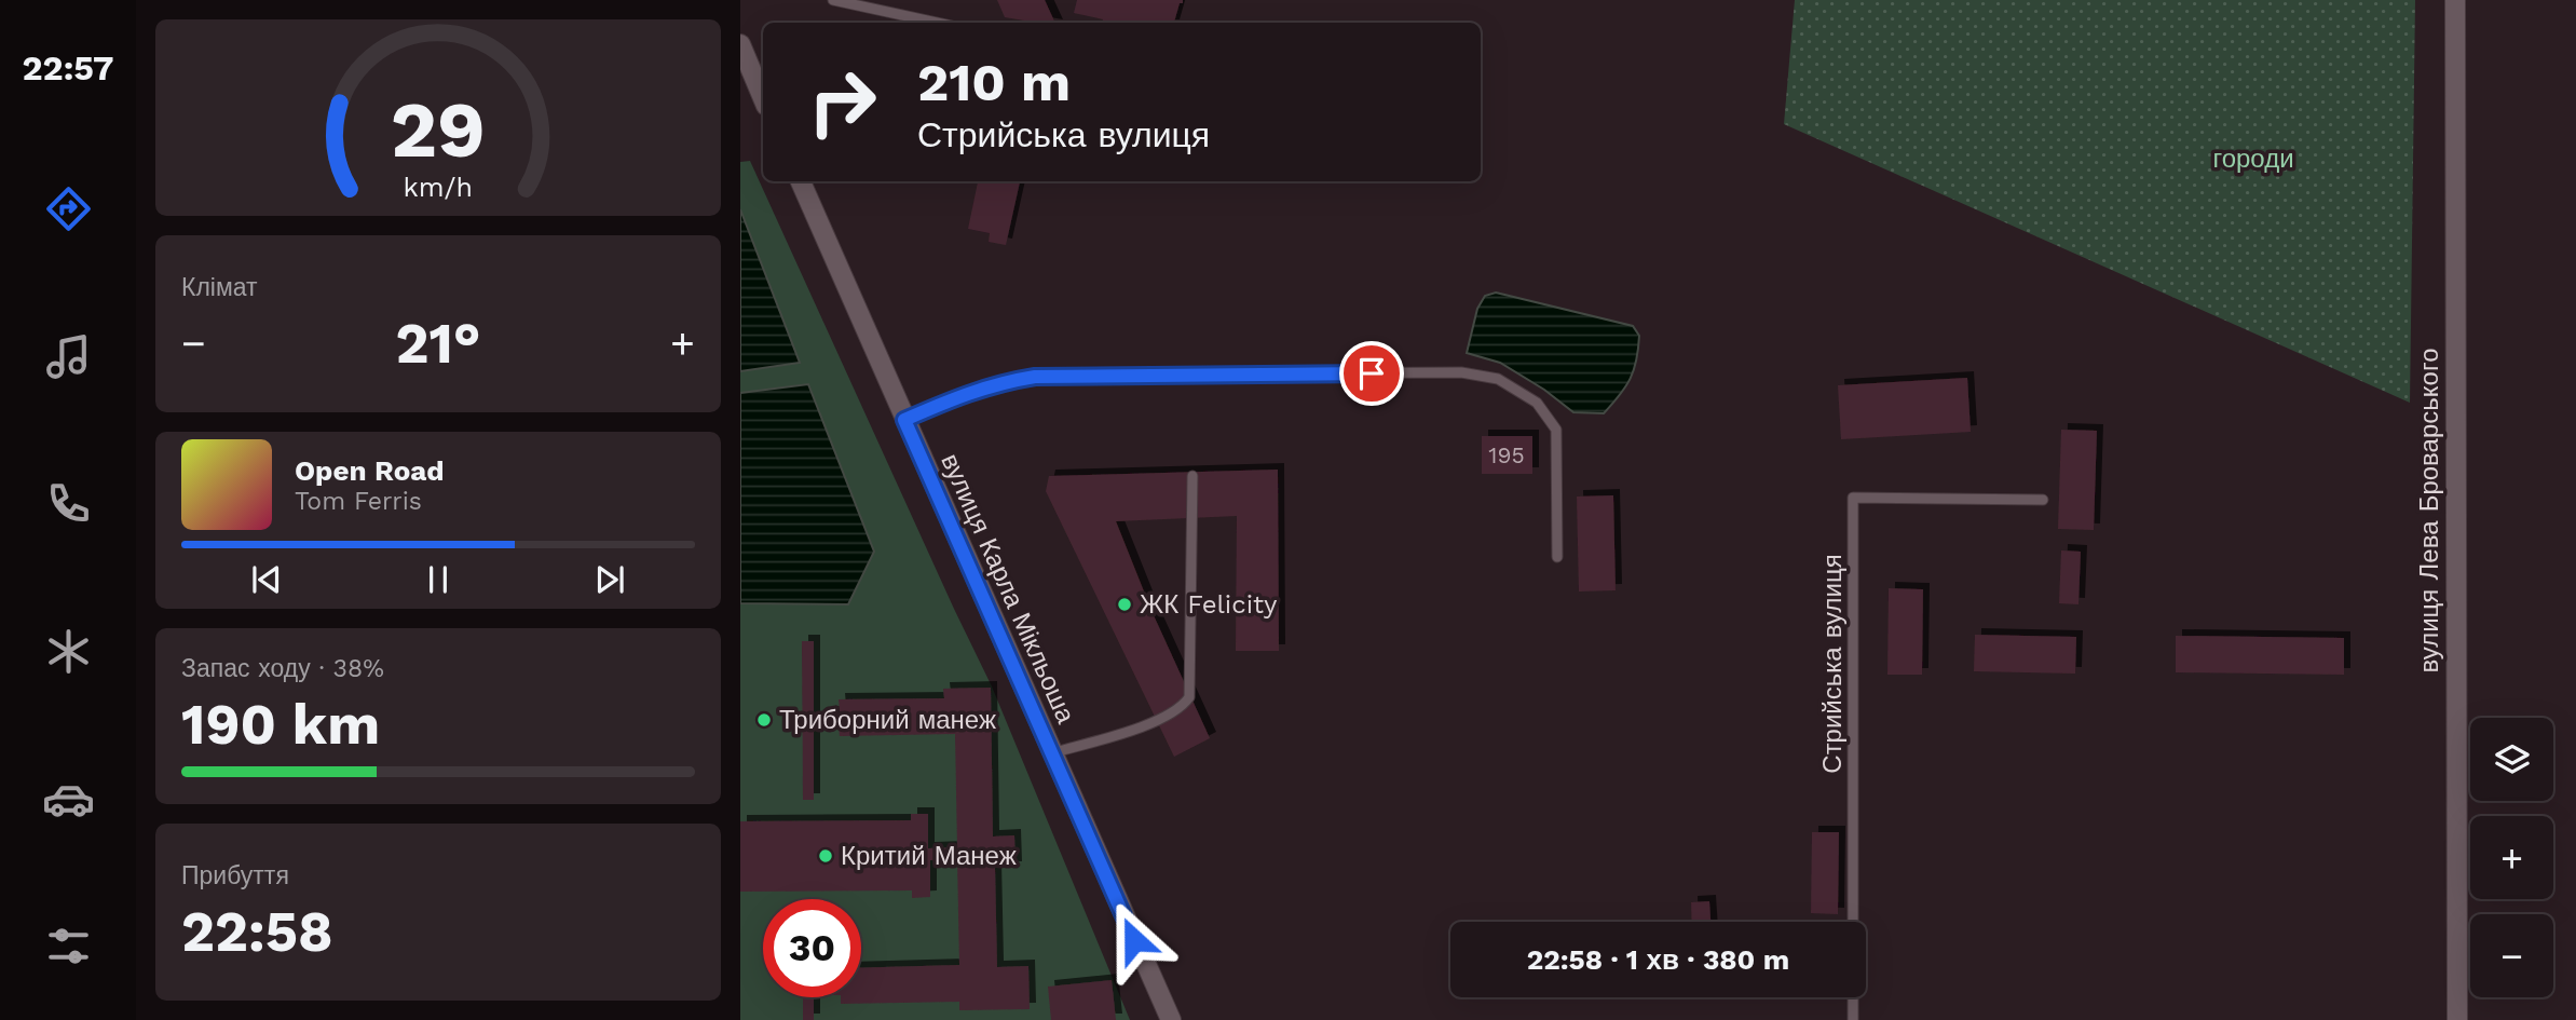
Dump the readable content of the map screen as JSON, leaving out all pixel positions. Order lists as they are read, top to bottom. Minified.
{"streets":{"street":["вулиця Лева Броварського","вулиця Карла Мікльоша"],"lane":["Стрийська вулиця"]},"parks":["городи"],"places":["ЖК Felicity","Триборний манеж","Критий Манеж"],"house_numbers":["195"],"page":{"tabs":"22:57","turn":["210 m","Стрийська вулиця"],"tile":["Клімат",["Запас ходу · 38%","190 km"],["Прибуття","22:58"]],"heat":["−","21°","+"],"song":["Open Road","Tom Ferris"],"map_buttons":["+","−"],"limit":"30","trip":"22:58 · 1 хв · 380 m","gauge":["29","km/h"]}}
